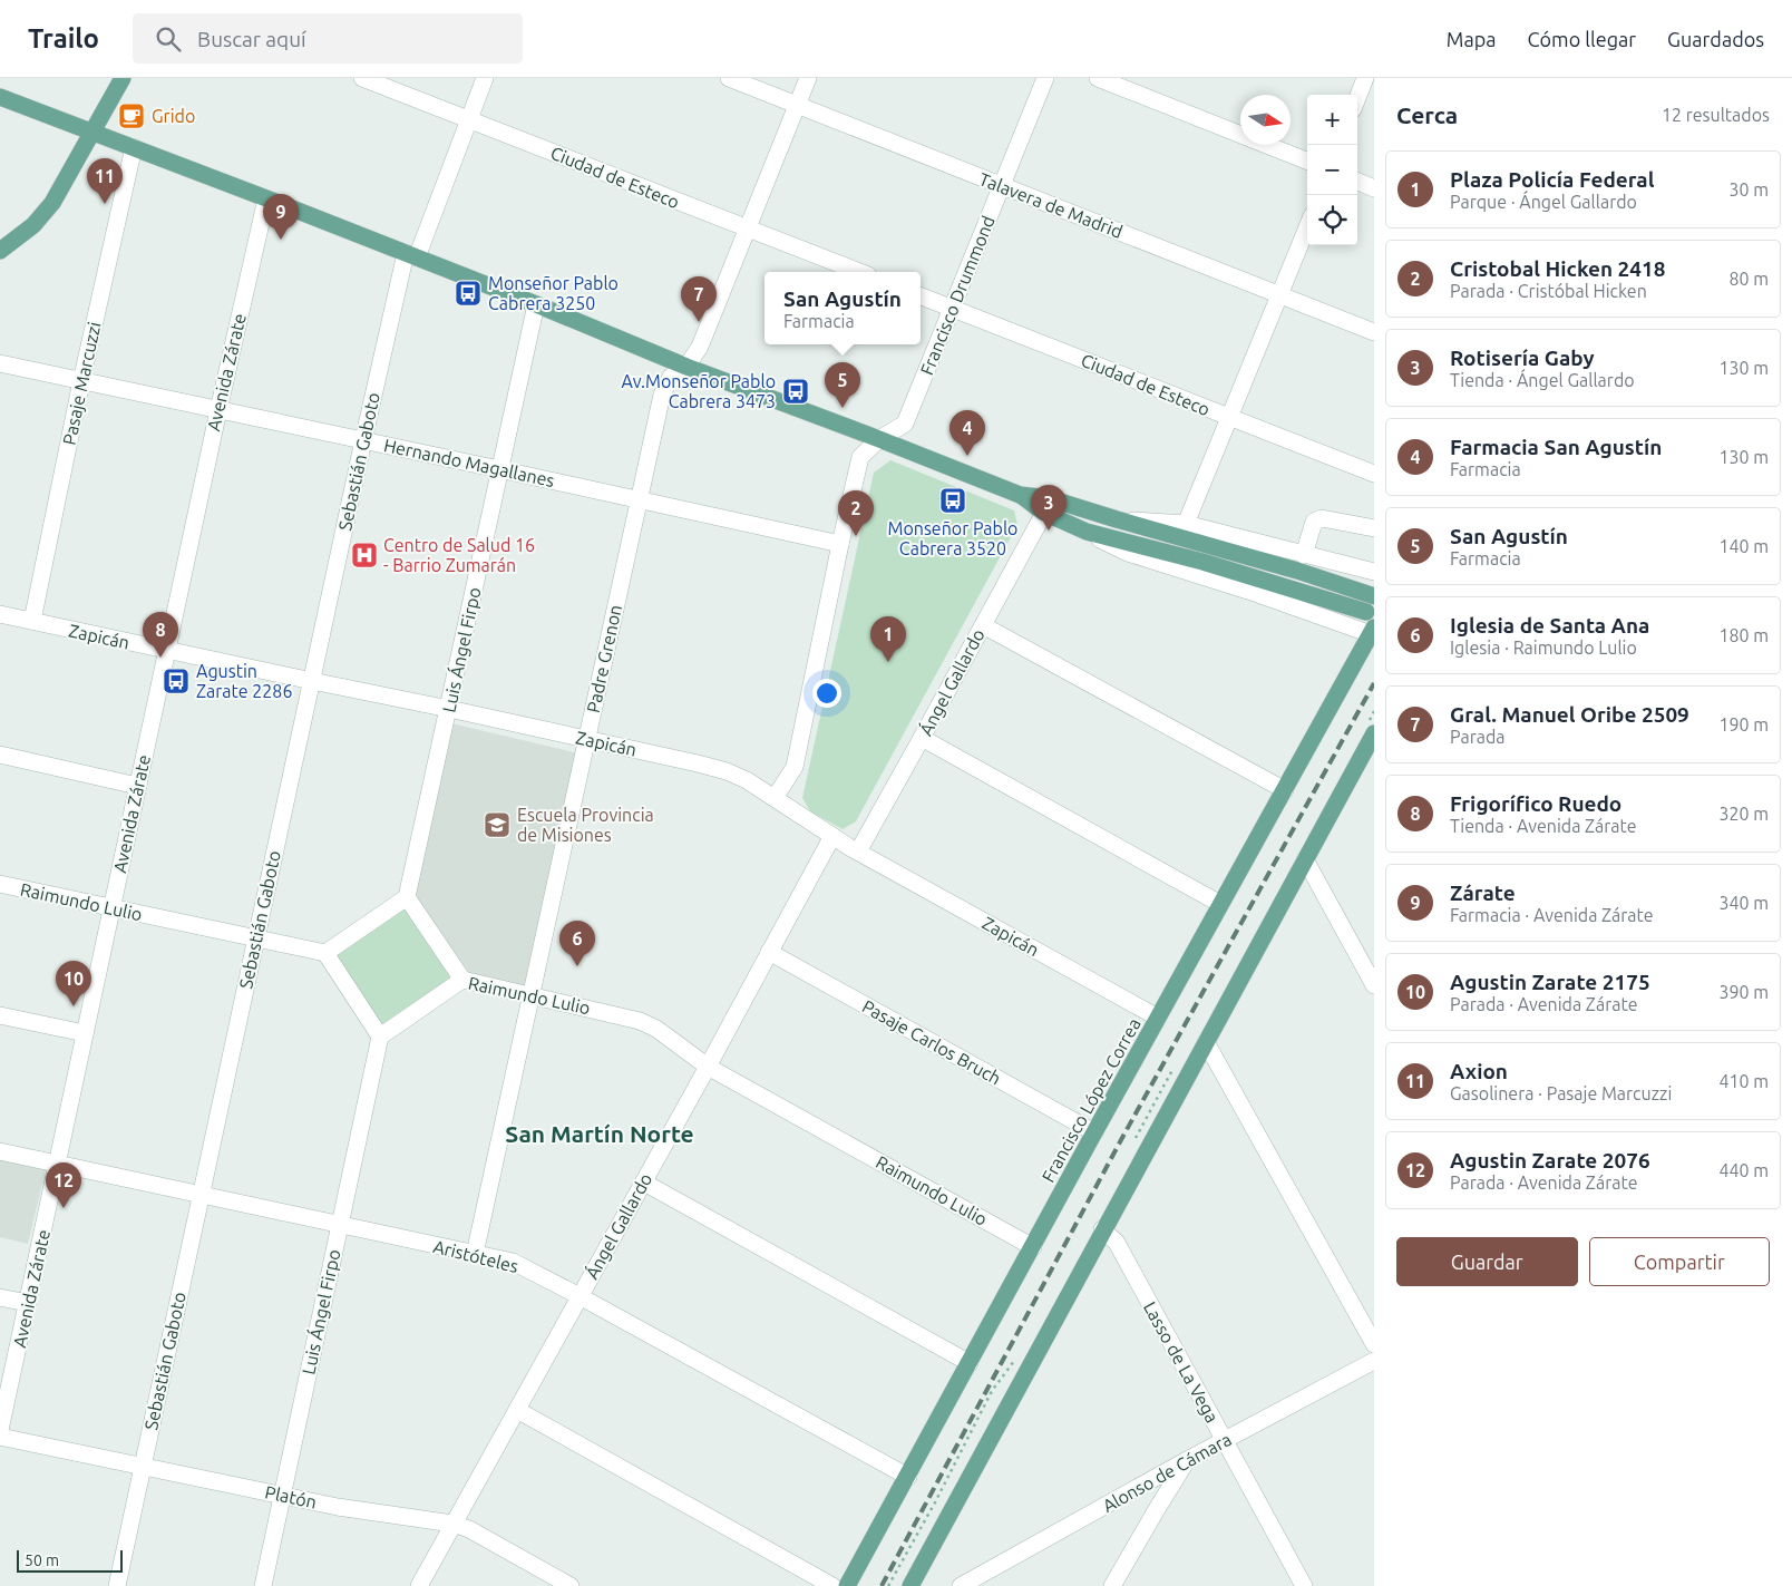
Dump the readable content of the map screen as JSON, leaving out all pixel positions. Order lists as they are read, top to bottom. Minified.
{"streets":{"main road":["Francisco López Correa"],"street":["Ciudad de Esteco","Talavera de Madrid","Francisco Drummond","Avenida Zárate","Pasaje Marcuzzi","Sebastián Gaboto","Hernando Magallanes","Zapicán","Luis Ángel Firpo","Padre Grenon","Ángel Gallardo","Raimundo Lulio","Pasaje Carlos Bruch","Aristóteles","Lasso de La Vega","Alonso de Cámara","Platón"]},"crossings":[["Ciudad de Esteco","Francisco Drummond"],["Ciudad de Esteco","Sebastián Gaboto"],["Ciudad de Esteco","Padre Grenon"],["Talavera de Madrid","Francisco Drummond"],["Talavera de Madrid","Padre Grenon"],["Francisco Drummond","Hernando Magallanes"],["Francisco Drummond","Zapicán"],["Avenida Zárate","Hernando Magallanes"],["Avenida Zárate","Zapicán"],["Avenida Zárate","Raimundo Lulio"],["Avenida Zárate","Aristóteles"],["Pasaje Marcuzzi","Hernando Magallanes"],["Pasaje Marcuzzi","Zapicán"],["Sebastián Gaboto","Hernando Magallanes"],["Sebastián Gaboto","Zapicán"],["Sebastián Gaboto","Raimundo Lulio"],["Sebastián Gaboto","Aristóteles"],["Sebastián Gaboto","Platón"],["Hernando Magallanes","Luis Ángel Firpo"],["Hernando Magallanes","Padre Grenon"],["Zapicán","Luis Ángel Firpo"],["Zapicán","Padre Grenon"],["Zapicán","Ángel Gallardo"],["Zapicán","Francisco López Correa"],["Luis Ángel Firpo","Raimundo Lulio"],["Luis Ángel Firpo","Aristóteles"],["Luis Ángel Firpo","Platón"],["Padre Grenon","Raimundo Lulio"],["Padre Grenon","Aristóteles"],["Ángel Gallardo","Raimundo Lulio"],["Ángel Gallardo","Pasaje Carlos Bruch"],["Ángel Gallardo","Aristóteles"],["Ángel Gallardo","Platón"],["Raimundo Lulio","Francisco López Correa"],["Pasaje Carlos Bruch","Francisco López Correa"],["Francisco López Correa","Aristóteles"],["Lasso de La Vega","Alonso de Cámara"]],"districts":["San Martín Norte"],"places":{"cafe":["Grido"],"bus stop":["Monseñor Pablo Cabrera 3250","Av.Monseñor Pablo Cabrera 3473","Monseñor Pablo Cabrera 3520","Agustin Zarate 2286"],"hospital":["Centro de Salud 16 - Barrio Zumarán"],"school or university":["Escuela Provincia de Misiones"]},"scale_bar":"50 m","north":"right","page":{"header":"Trailo","search":"Buscar aquí","nav":["Mapa","Cómo llegar","Guardados"],"heading":["Cerca","12 resultados"],"map_buttons":["+","−"],"list":[{"mark":"1","name":"Plaza Policía Federal","note":"Parque · Ángel Gallardo","value":"30 m"},{"mark":"2","name":"Cristobal Hicken 2418","note":"Parada · Cristóbal Hicken","value":"80 m"},{"mark":"3","name":"Rotisería Gaby","note":"Tienda · Ángel Gallardo","value":"130 m"},{"mark":"4","name":"Farmacia San Agustín","note":"Farmacia","value":"130 m"},{"mark":"5","name":"San Agustín","note":"Farmacia","value":"140 m"},{"mark":"6","name":"Iglesia de Santa Ana","note":"Iglesia · Raimundo Lulio","value":"180 m"},{"mark":"7","name":"Gral. Manuel Oribe 2509","note":"Parada","value":"190 m"},{"mark":"8","name":"Frigorífico Ruedo","note":"Tienda · Avenida Zárate","value":"320 m"},{"mark":"9","name":"Zárate","note":"Farmacia · Avenida Zárate","value":"340 m"},{"mark":"10","name":"Agustin Zarate 2175","note":"Parada · Avenida Zárate","value":"390 m"},{"mark":"11","name":"Axion","note":"Gasolinera · Pasaje Marcuzzi","value":"410 m"},{"mark":"12","name":"Agustin Zarate 2076","note":"Parada · Avenida Zárate","value":"440 m"}],"pins":["11","9","7","5","4","3","2","8","1","6","10","12"],"popup":["San Agustín","Farmacia"],"buttons":["Guardar","Compartir"],"scale":"50 m"}}
